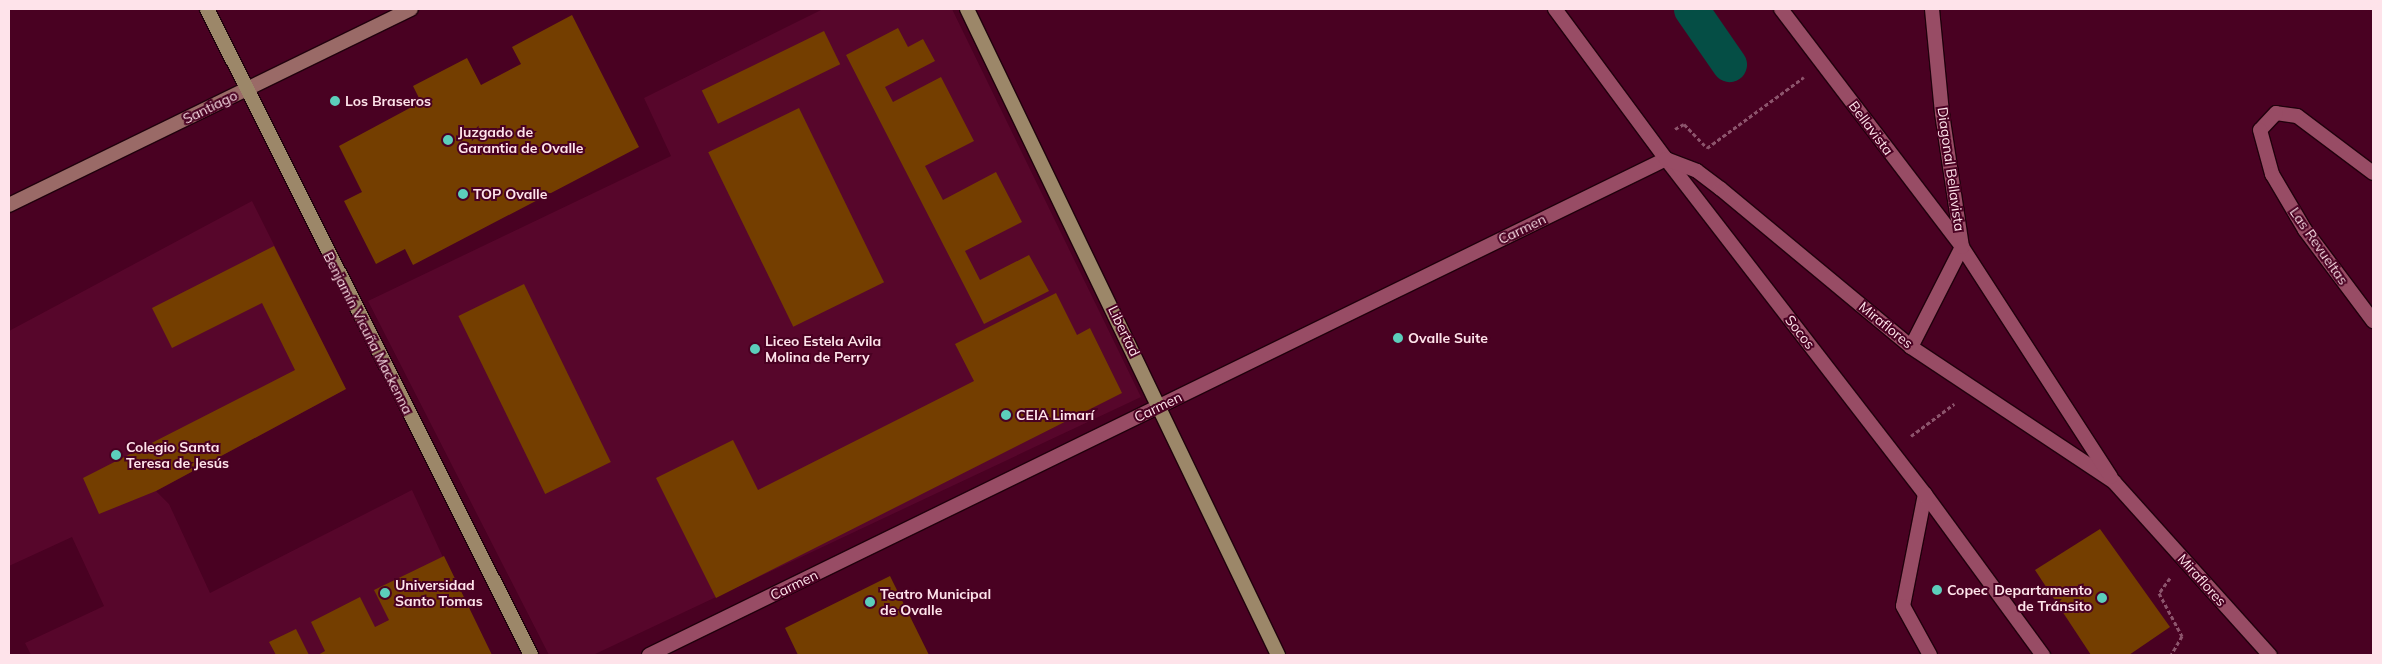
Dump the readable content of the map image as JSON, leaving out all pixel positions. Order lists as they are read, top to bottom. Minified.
{"streets":{"main road":["Santiago","Libertad","Benjamín Vicuña Mackenna"],"street":["Bellavista","Diagonal Bellavista","Carmen","Las Revueltas","Miraflores","Socos"]},"crossings":[["Santiago","Benjamín Vicuña Mackenna"],["Bellavista","Diagonal Bellavista"],["Bellavista","Miraflores"],["Diagonal Bellavista","Miraflores"],["Carmen","Miraflores"],["Carmen","Libertad"],["Carmen","Socos"],["Miraflores","Socos"]],"places":["Los Braseros","Juzgado de Garantia de Ovalle","TOP Ovalle","Ovalle Suite","Liceo Estela Avila Molina de Perry","CEIA Limarí","Colegio Santa Teresa de Jesús","Copec","Universidad Santo Tomas","Departamento de Tránsito","Teatro Municipal de Ovalle"]}
